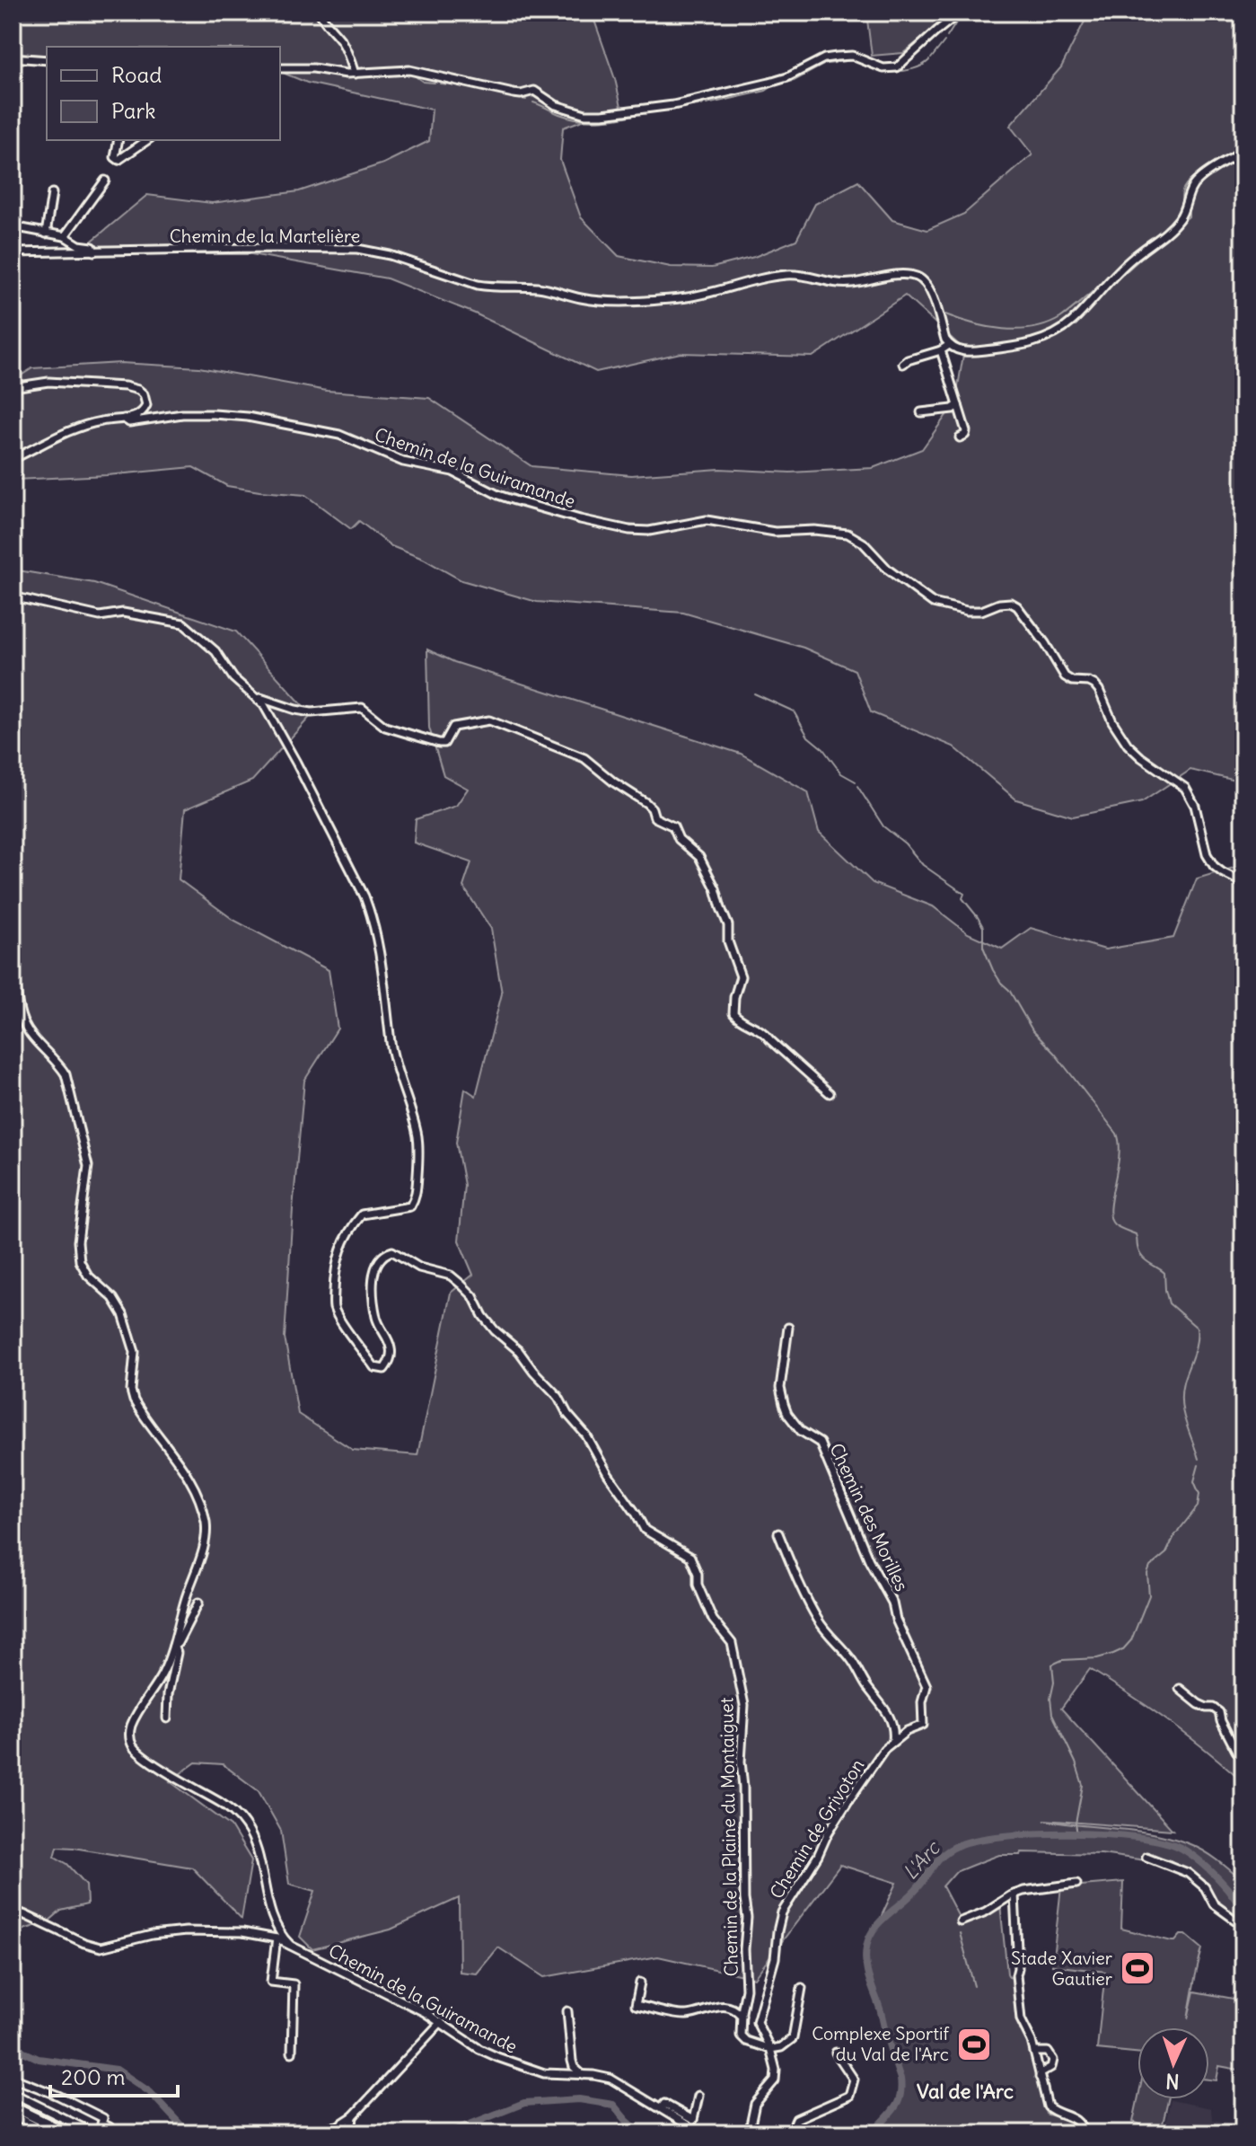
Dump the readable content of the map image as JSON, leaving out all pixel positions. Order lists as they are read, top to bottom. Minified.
{"streets":{"street":["Chemin de la Martelière","Chemin de la Guiramande","Chemin des Morilles","Chemin de Grivoton","Chemin de la Plaine du Montaiguet"]},"crossings":[["Chemin des Morilles","Chemin de Grivoton"]],"districts":["Val de l'Arc"],"water":["L'Arc"],"places":{"sports":["Stade Xavier Gautier","Complexe Sportif du Val de l'Arc"]},"legend":["Road","Park"],"scale_bar":"200 m","north":"bottom"}
